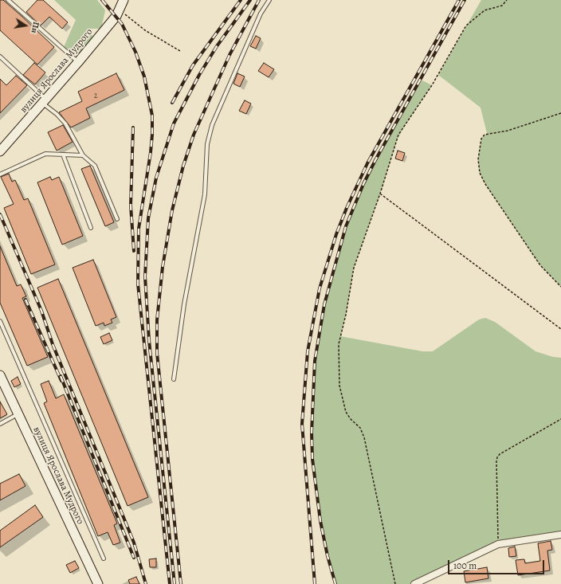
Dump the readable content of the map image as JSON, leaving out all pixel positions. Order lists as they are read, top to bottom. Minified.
{"streets":{"street":["вулиця Ярослава Мудрого"]},"house_numbers":["2"],"scale_bar":"100 m","north":"right"}
